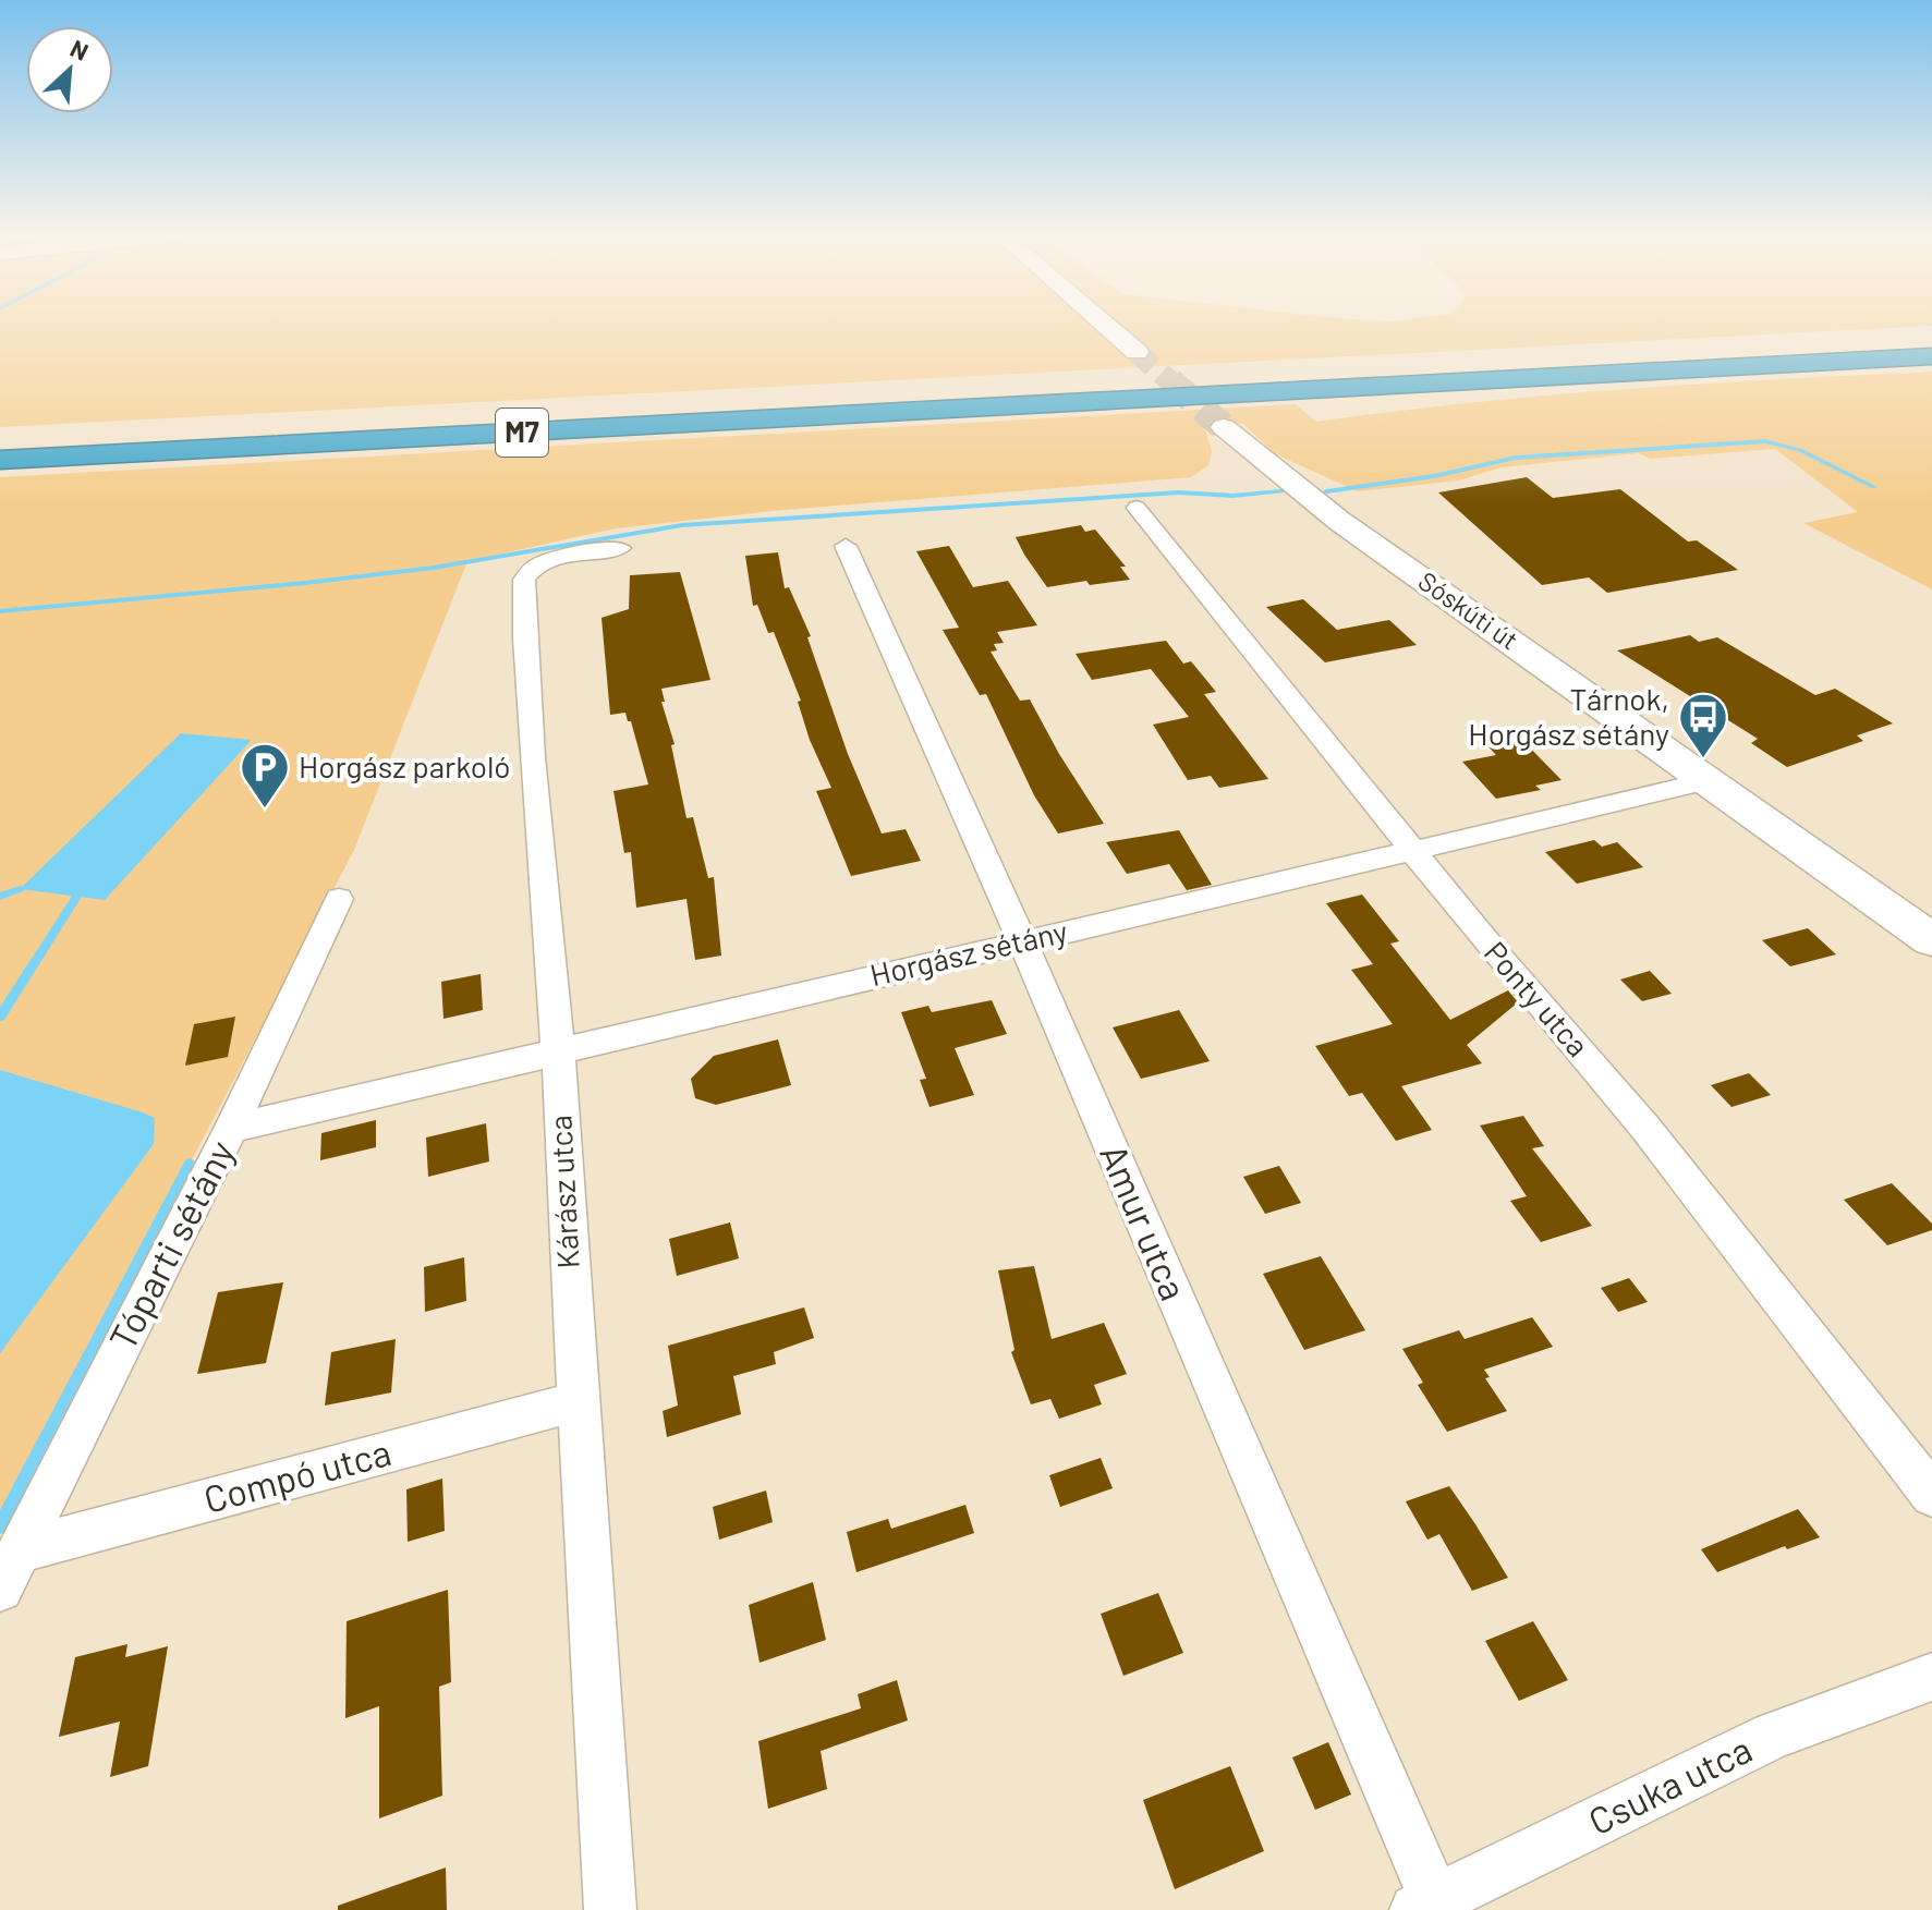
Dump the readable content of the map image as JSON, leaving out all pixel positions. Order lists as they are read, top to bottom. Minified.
{"streets":{"highway":["M7"],"main road":["Sóskúti út"],"street":["Horgász sétány","Ponty utca","Kárász utca","Amur utca","Tóparti sétány","Compó utca","Csuka utca"]},"crossings":[["Sóskúti út","Horgász sétány"],["Horgász sétány","Ponty utca"],["Horgász sétány","Kárász utca"],["Horgász sétány","Amur utca"],["Horgász sétány","Tóparti sétány"],["Kárász utca","Compó utca"],["Amur utca","Csuka utca"],["Tóparti sétány","Compó utca"]],"places":{"bus stop":["Tárnok, Horgász sétány"],"parking":["Horgász parkoló"]},"north":"top right"}
